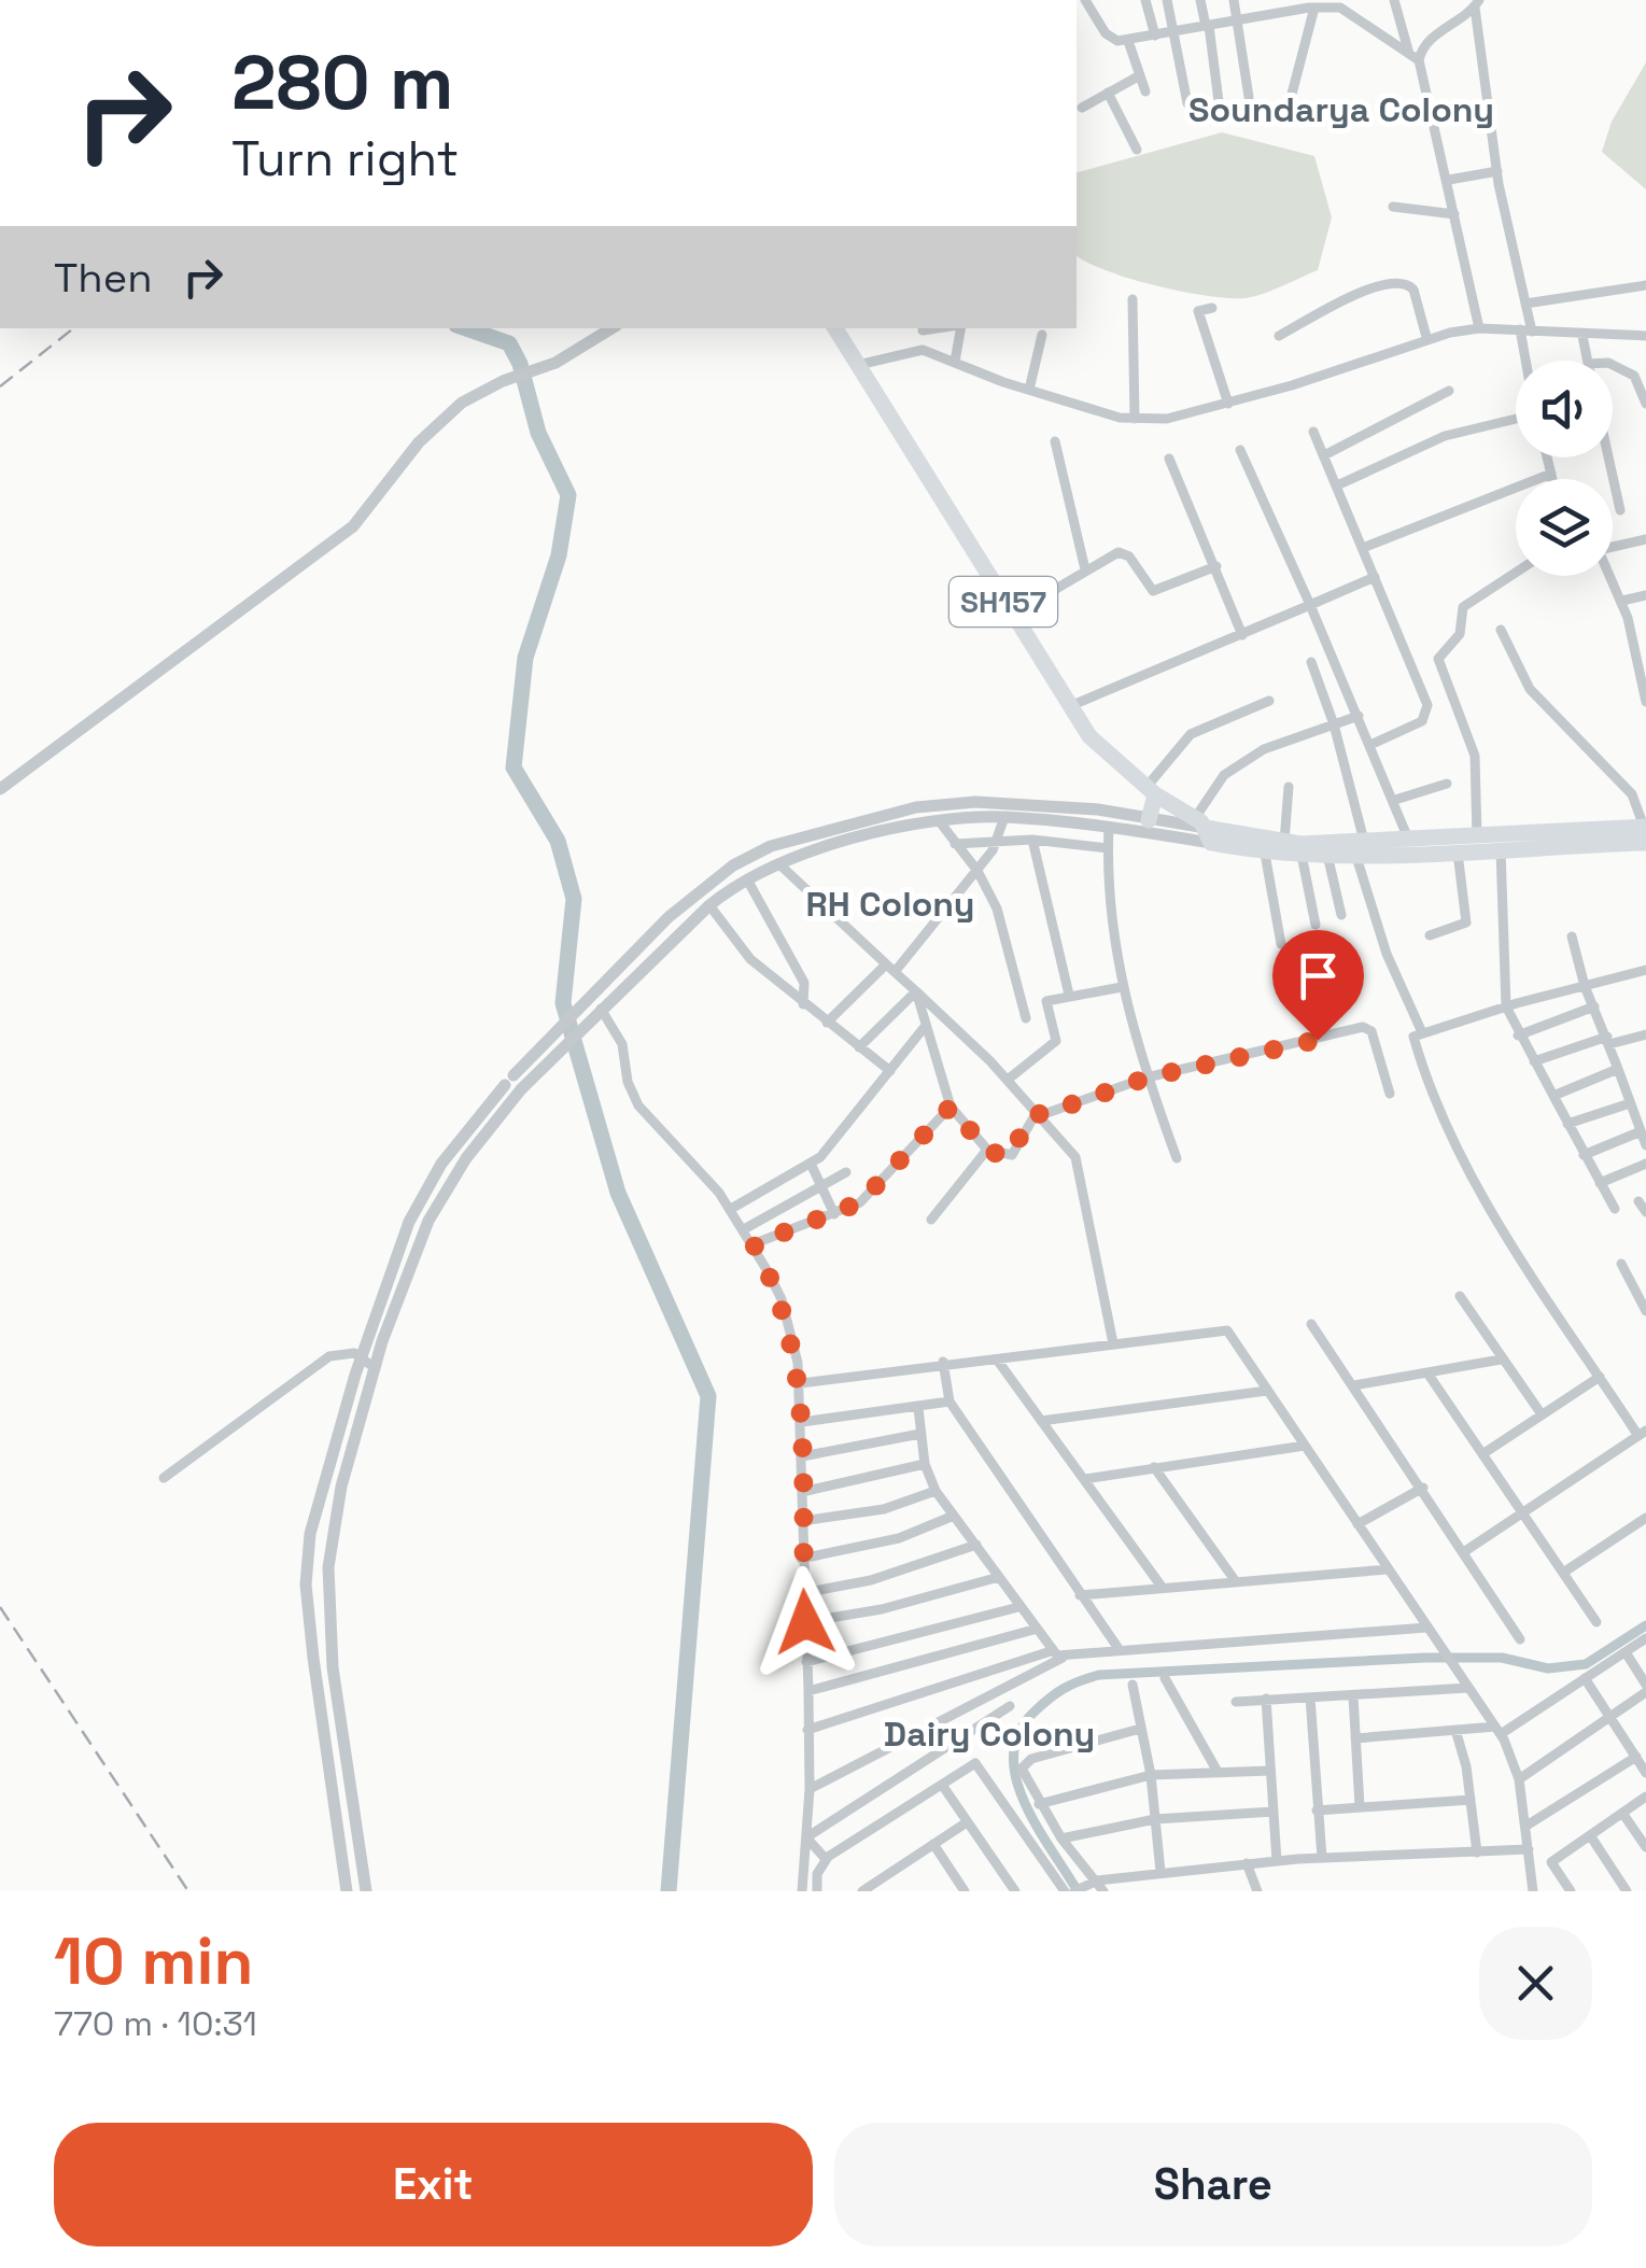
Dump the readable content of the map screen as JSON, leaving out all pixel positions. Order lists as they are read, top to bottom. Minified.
{"streets":{"main road":["SH157"]},"districts":["Soundarya Colony","RH Colony","Dairy Colony"],"page":{"turn":["280 m","Turn right"],"then":"Then","heading":["10 min","770 m · 10:31"],"buttons":["Exit","Share"]}}
